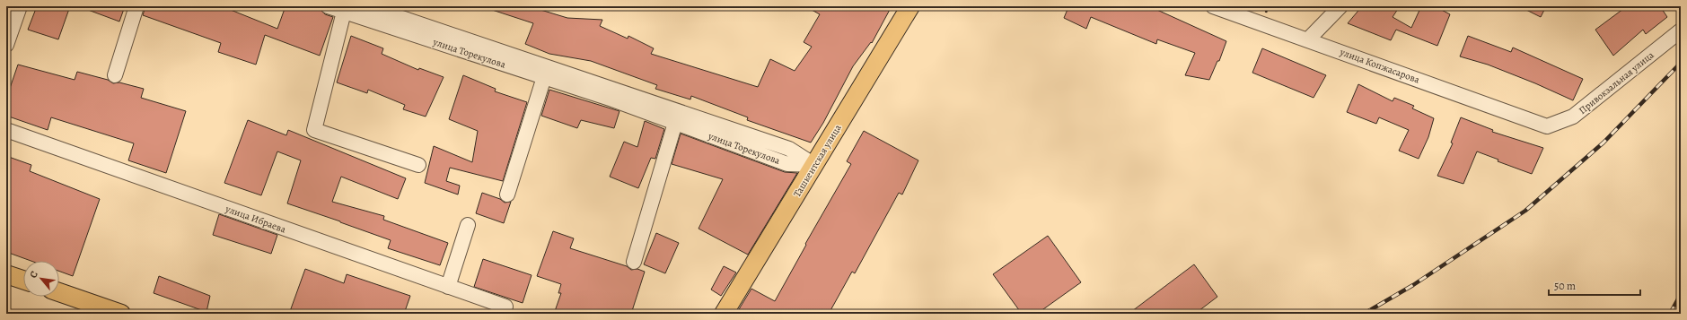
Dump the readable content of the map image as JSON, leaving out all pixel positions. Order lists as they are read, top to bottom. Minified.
{"streets":{"main road":["Ташкентская улица"],"street":["улица Торекулова","улица Копжасарова","Привокзальная улица","улица Ибраева"]},"crossings":[["улица Торекулова","Ташкентская улица"],["улица Копжасарова","Привокзальная улица"]],"scale_bar":"50 m","north":"top left"}
